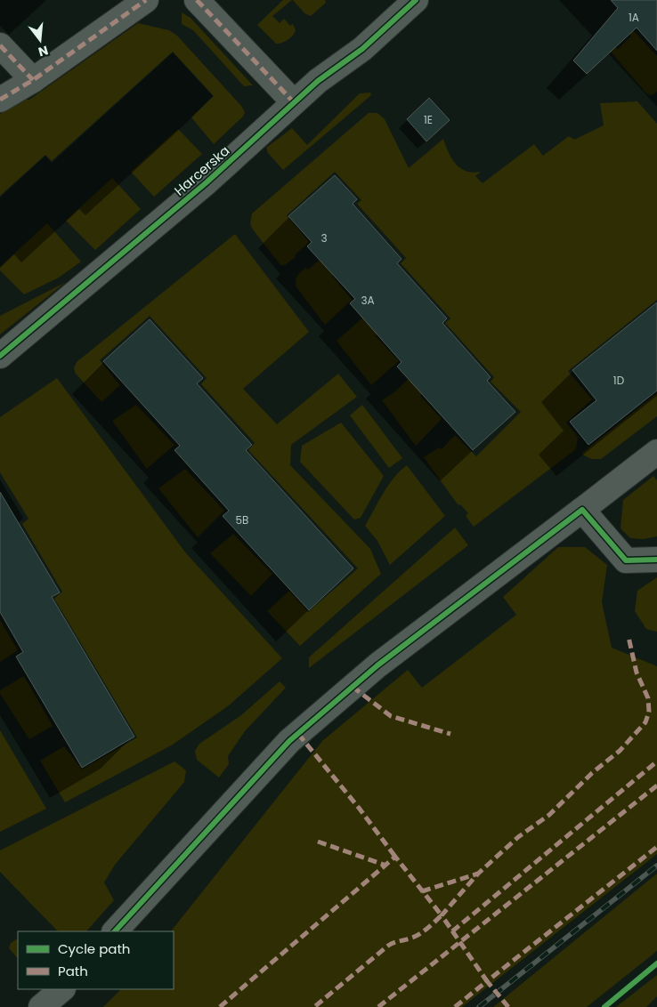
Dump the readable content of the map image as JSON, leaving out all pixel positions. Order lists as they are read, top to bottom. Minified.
{"streets":{"street":["Harcerska"]},"house_numbers":["1A","1E","3","3A","1D","5B"],"legend":["Cycle path","Path"],"north":"bottom"}
